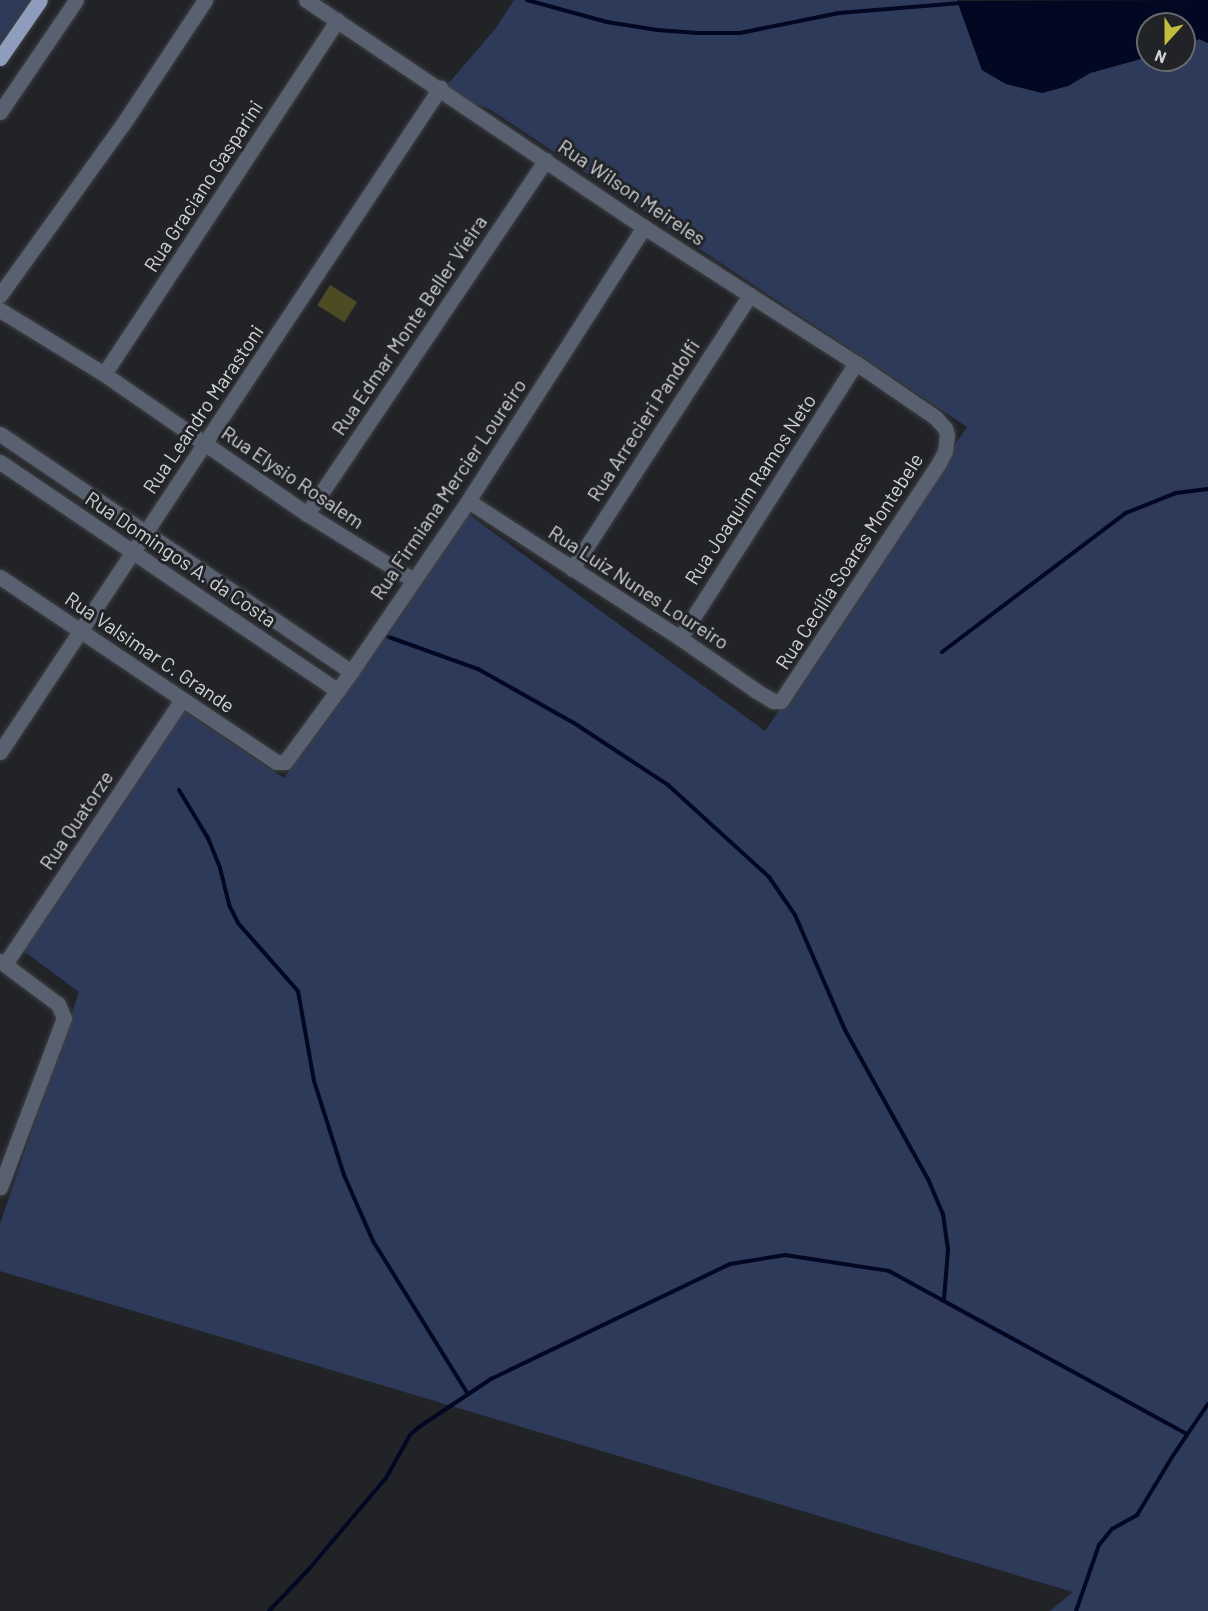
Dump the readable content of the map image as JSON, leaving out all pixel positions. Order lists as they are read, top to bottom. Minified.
{"streets":{"street":["Rua Graciano Gasparini","Rua Wilson Meireles","Rua Edmar Monte Beller Vieira","Rua Leandro Marastoni","Rua Arrecieri Pandolfi","Rua Elysio Rosalem","Rua Firmiana Mercier Loureiro","Rua Joaquim Ramos Neto","Rua Domingos A. da Costa","Rua Cecília Soares Montebele","Rua Luiz Nunes Loureiro","Rua Valsimar C. Grande","Rua Quatorze"]},"crossings":[["Rua Graciano Gasparini","Rua Wilson Meireles"],["Rua Graciano Gasparini","Rua Elysio Rosalem"],["Rua Wilson Meireles","Rua Edmar Monte Beller Vieira"],["Rua Wilson Meireles","Rua Leandro Marastoni"],["Rua Wilson Meireles","Rua Arrecieri Pandolfi"],["Rua Wilson Meireles","Rua Firmiana Mercier Loureiro"],["Rua Wilson Meireles","Rua Joaquim Ramos Neto"],["Rua Wilson Meireles","Rua Cecília Soares Montebele"],["Rua Edmar Monte Beller Vieira","Rua Elysio Rosalem"],["Rua Leandro Marastoni","Rua Elysio Rosalem"],["Rua Leandro Marastoni","Rua Domingos A. da Costa"],["Rua Leandro Marastoni","Rua Valsimar C. Grande"],["Rua Arrecieri Pandolfi","Rua Luiz Nunes Loureiro"],["Rua Elysio Rosalem","Rua Firmiana Mercier Loureiro"],["Rua Firmiana Mercier Loureiro","Rua Domingos A. da Costa"],["Rua Firmiana Mercier Loureiro","Rua Luiz Nunes Loureiro"],["Rua Firmiana Mercier Loureiro","Rua Valsimar C. Grande"],["Rua Joaquim Ramos Neto","Rua Luiz Nunes Loureiro"],["Rua Cecília Soares Montebele","Rua Luiz Nunes Loureiro"],["Rua Valsimar C. Grande","Rua Quatorze"]],"north":"bottom"}
